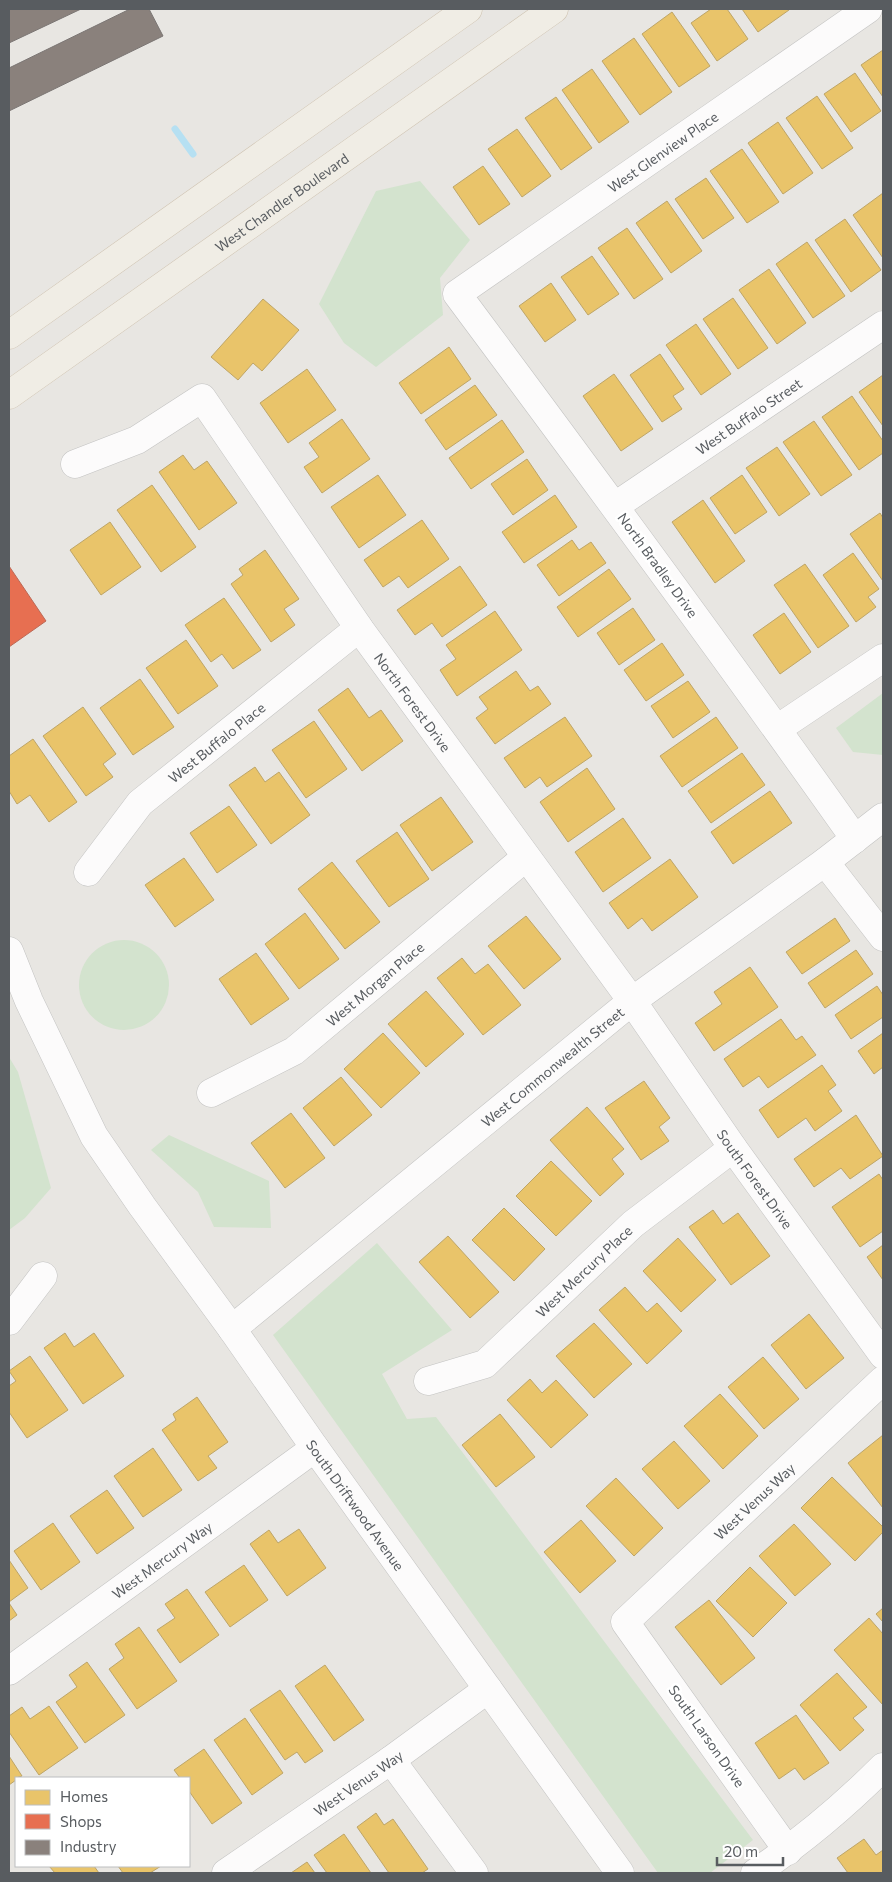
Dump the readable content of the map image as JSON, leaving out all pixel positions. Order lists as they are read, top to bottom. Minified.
{"streets":{"main road":["West Chandler Boulevard"],"street":["West Glenview Place","West Buffalo Street","North Bradley Drive","North Forest Drive","West Buffalo Place","West Morgan Place","West Commonwealth Street","South Forest Drive","West Mercury Place","West Venus Way","South Driftwood Avenue","West Mercury Way","South Larson Drive"]},"crossings":[["West Glenview Place","North Bradley Drive"],["West Buffalo Street","North Bradley Drive"],["North Bradley Drive","West Commonwealth Street"],["North Forest Drive","West Buffalo Place"],["North Forest Drive","West Morgan Place"],["North Forest Drive","West Commonwealth Street"],["North Forest Drive","South Forest Drive"],["West Commonwealth Street","South Forest Drive"],["West Commonwealth Street","South Driftwood Avenue"],["South Forest Drive","West Mercury Place"],["West Venus Way","South Driftwood Avenue"],["West Venus Way","South Larson Drive"],["South Driftwood Avenue","West Mercury Way"]],"legend":["Homes","Shops","Industry"],"scale_bar":"20 m"}
